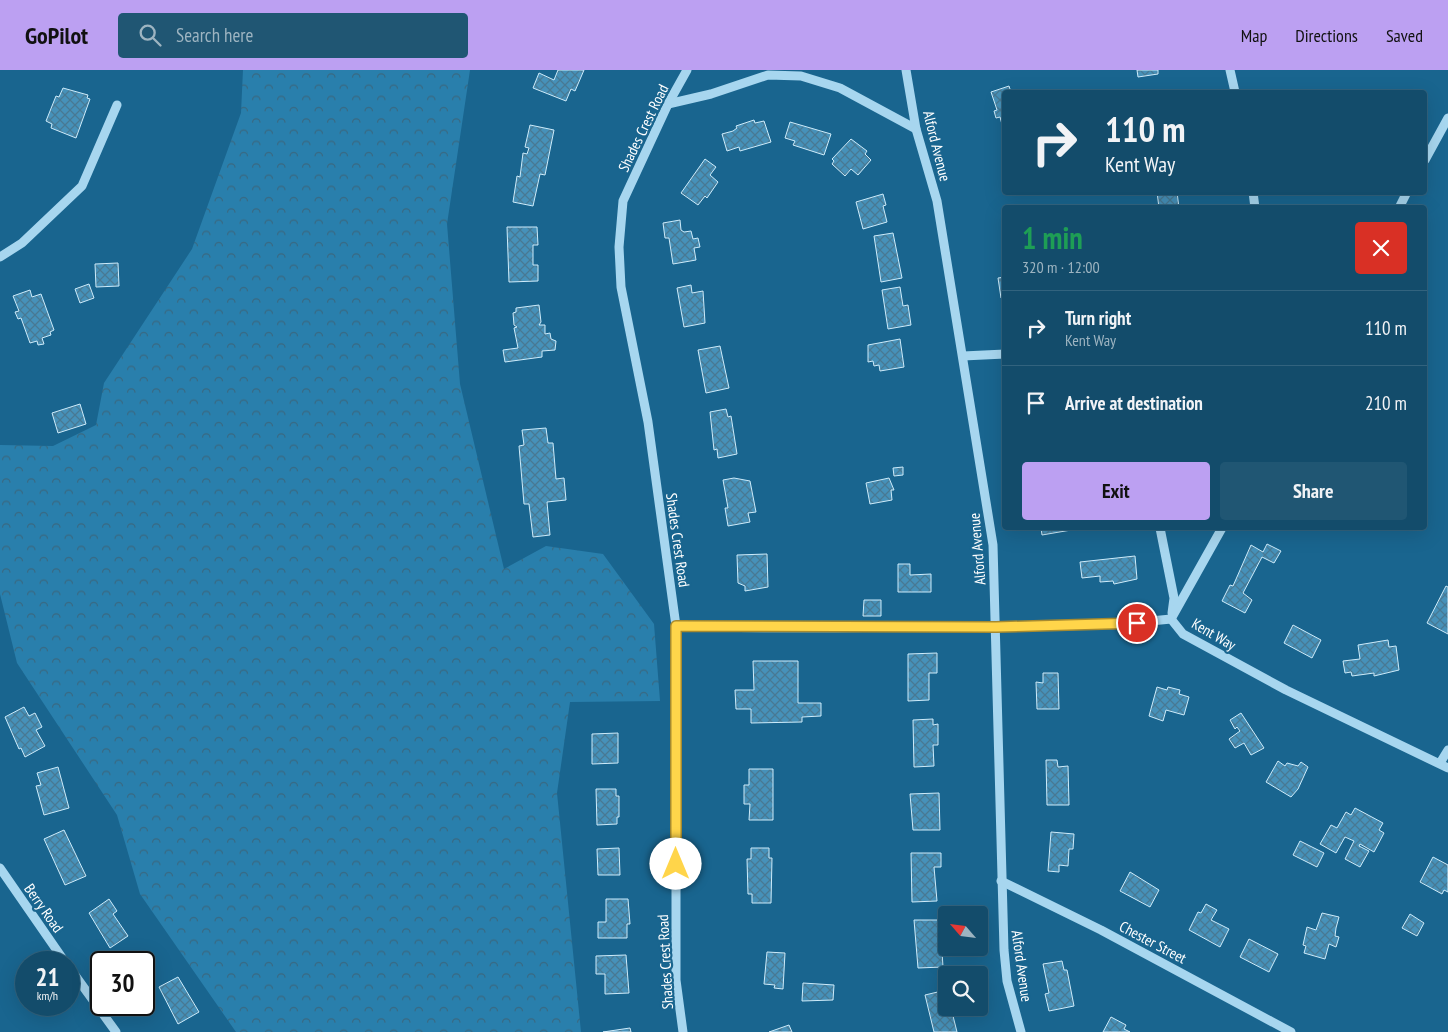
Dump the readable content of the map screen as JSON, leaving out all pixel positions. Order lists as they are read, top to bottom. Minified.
{"streets":{"street":["Shades Crest Road","Alford Avenue","Kent Way","Berry Road","Chester Street"]},"crossings":[["Shades Crest Road","Kent Way"],["Alford Avenue","Kent Way"],["Alford Avenue","Chester Street"]],"north":"top left","page":{"header":"GoPilot","search":"Search here","nav":["Map","Directions","Saved"],"turn":["110 m","Kent Way"],"heading":["1 min","320 m · 12:00"],"list":[{"name":"Turn right","note":"Kent Way","value":"110 m"},{"name":"Arrive at destination","value":"210 m"}],"buttons":["Exit","Share"],"speed":"21 km/h","limit":"30"}}
